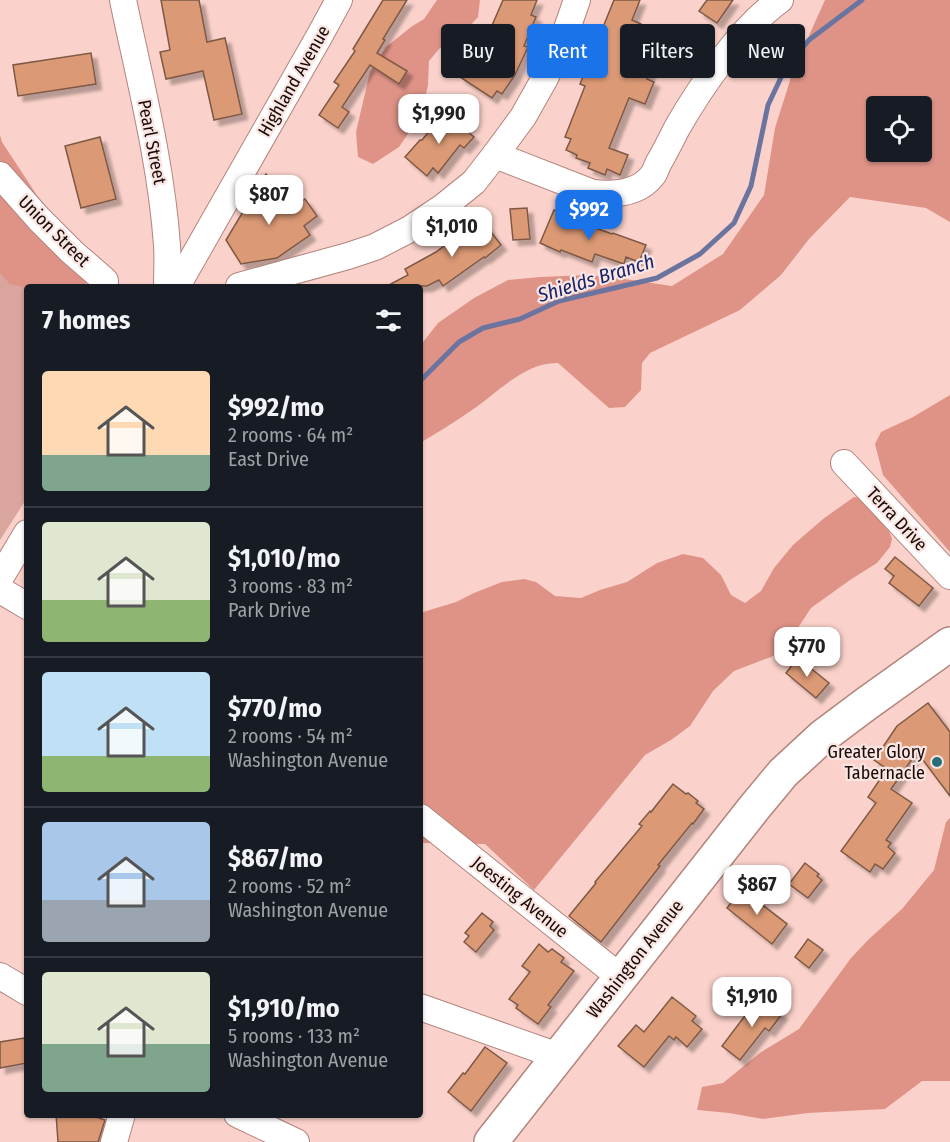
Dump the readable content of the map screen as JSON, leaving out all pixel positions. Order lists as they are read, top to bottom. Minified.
{"streets":{"main road":["Washington Avenue"],"street":["Highland Avenue","Pearl Street","Union Street","Terra Drive","Joesting Avenue"]},"crossings":[["Joesting Avenue","Washington Avenue"]],"water":["Shields Branch"],"places":["Greater Glory Tabernacle"],"page":{"chip":["Buy","Rent","Filters","New"],"price":["$1,990","$807","$992","$1,010","$770","$867","$1,910"],"heading":"7 homes","list":[{"name":"$992/mo","note":"2 rooms · 64 m² · East Drive"},{"name":"$1,010/mo","note":"3 rooms · 83 m² · Park Drive"},{"name":"$770/mo","note":"2 rooms · 54 m² · Washington Avenue"},{"name":"$867/mo","note":"2 rooms · 52 m² · Washington Avenue"},{"name":"$1,910/mo","note":"5 rooms · 133 m² · Washington Avenue"}]}}
